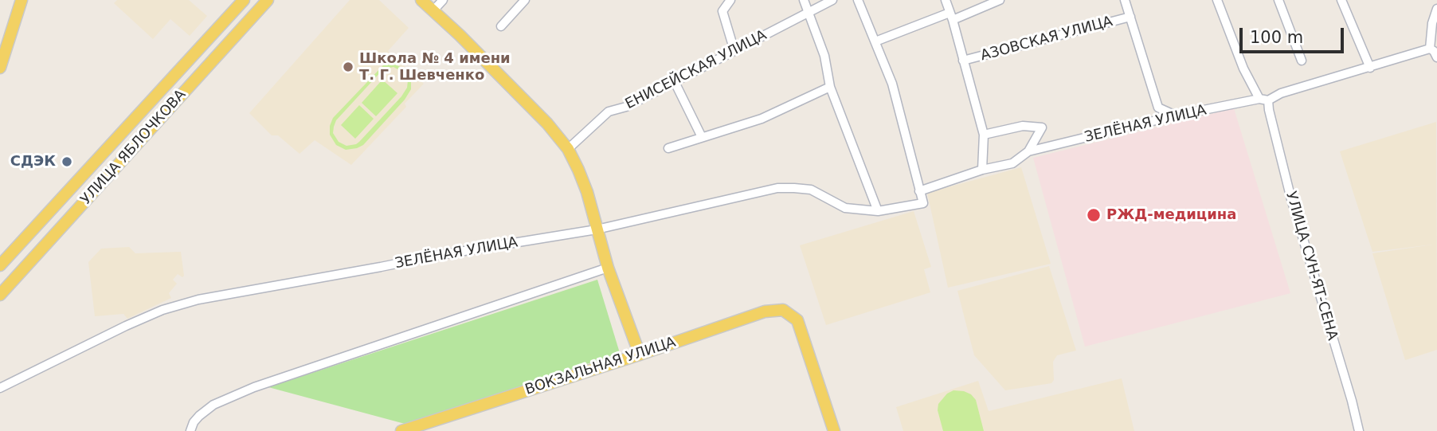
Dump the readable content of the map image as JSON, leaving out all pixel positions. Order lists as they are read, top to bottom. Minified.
{"streets":{"main road":["УЛИЦА ЯБЛОЧКОВА","ВОКЗАЛЬНАЯ УЛИЦА"],"street":["АЗОВСКАЯ УЛИЦА","ЕНИСЕЙСКАЯ УЛИЦА","ЗЕЛЁНАЯ УЛИЦА","УЛИЦА СУН-ЯТ-СЕНА"]},"crossings":[["ЗЕЛЁНАЯ УЛИЦА","УЛИЦА СУН-ЯТ-СЕНА"]],"places":["Школа № 4 имени Т. Г. Шевченко","СДЭК","РЖД-медицина"],"scale_bar":"100 m"}
